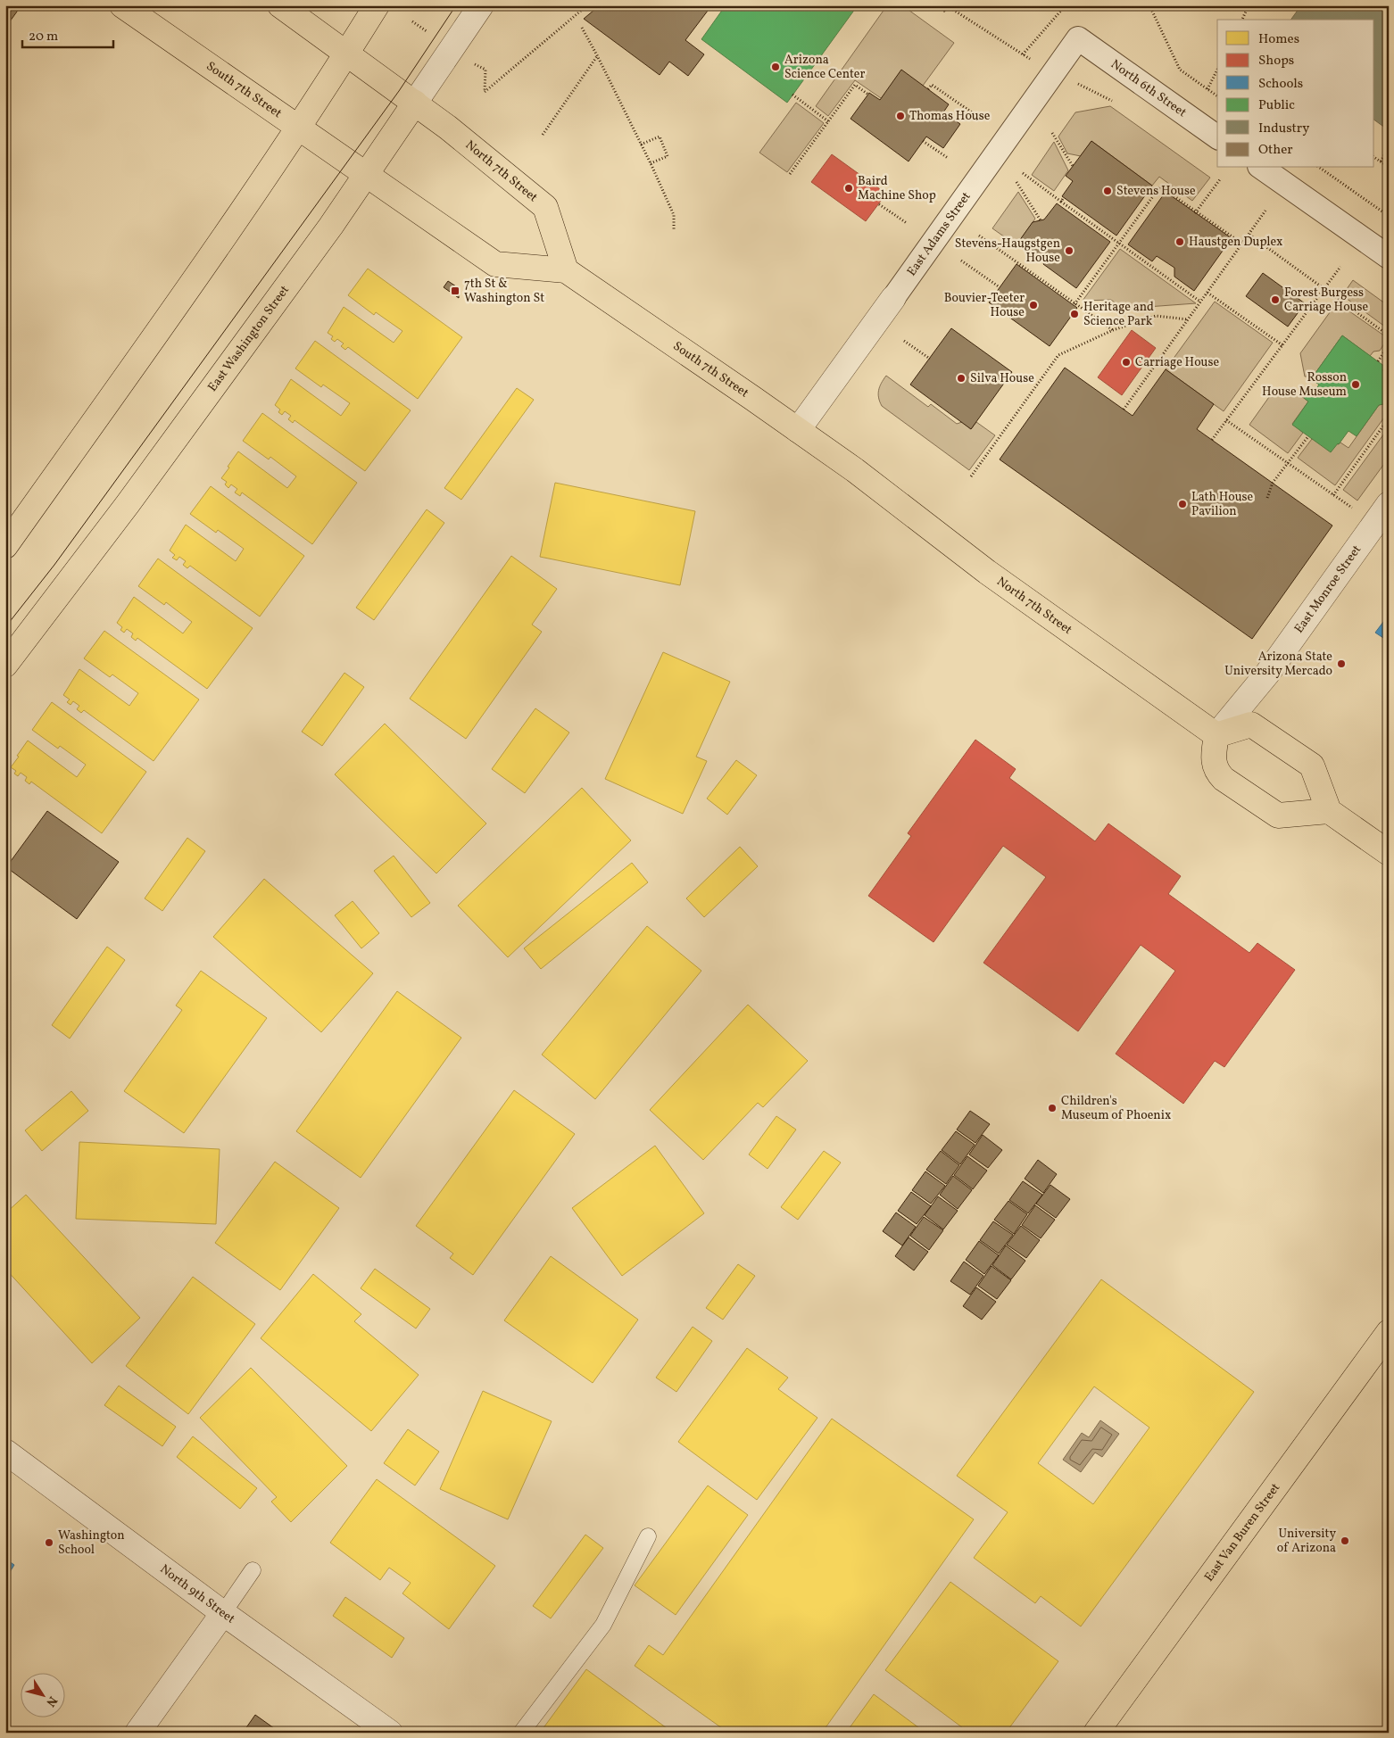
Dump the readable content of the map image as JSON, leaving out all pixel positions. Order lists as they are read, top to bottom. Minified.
{"streets":{"main road":["South 7th Street","North 7th Street","East Washington Street","East Van Buren Street"],"street":["North 6th Street","East Adams Street","East Monroe Street","North 9th Street"]},"crossings":[["North 6th Street","East Adams Street"],["South 7th Street","North 7th Street"],["South 7th Street","East Adams Street"],["South 7th Street","East Washington Street"],["North 7th Street","East Washington Street"],["North 7th Street","East Monroe Street"]],"places":{"other":["Arizona Science Center","Thomas House","Baird Machine Shop","Stevens House","Haustgen Duplex","Stevens-Haugstgen House","Forest Burgess Carriage House","Bouvier-Teeter House","Heritage and Science Park","Carriage House","Silva House","Rosson House Museum","Lath House Pavilion","Arizona State University Mercado","Children's Museum of Phoenix","University of Arizona","Washington School"],"transit":["7th St & Washington St"]},"legend":["Homes","Shops","Schools","Public","Industry","Other"],"scale_bar":"20 m","north":"bottom right"}
